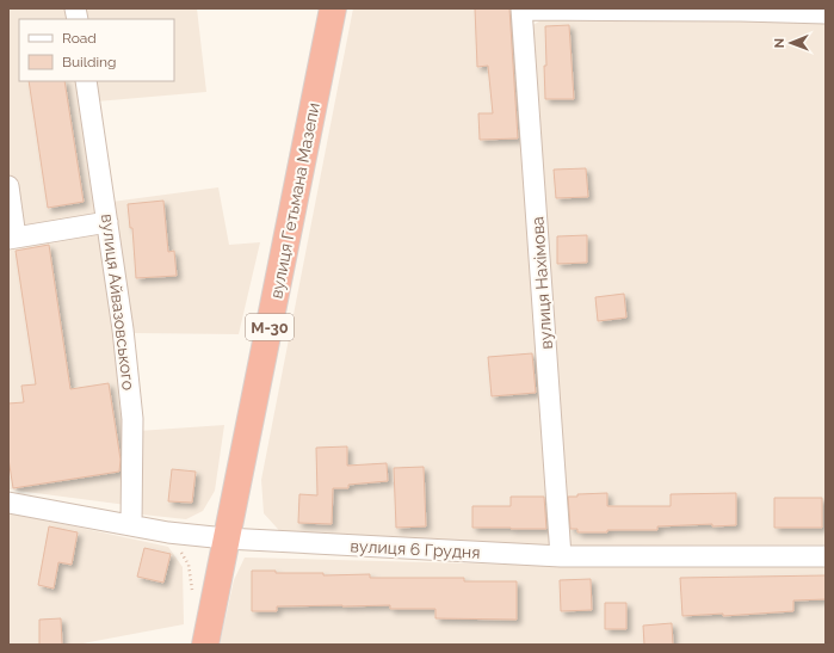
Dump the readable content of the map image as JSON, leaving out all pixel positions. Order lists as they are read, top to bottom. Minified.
{"streets":{"highway":["вулиця Гетьмана Мазепи","М-30"],"street":["вулиця Нахімова","вулиця Айвазовського","вулиця 6 Грудня"]},"crossings":[["вулиця Гетьмана Мазепи","вулиця 6 Грудня"],["вулиця Нахімова","вулиця 6 Грудня"],["вулиця Айвазовського","вулиця 6 Грудня"]],"legend":["Road","Building"],"north":"left"}
